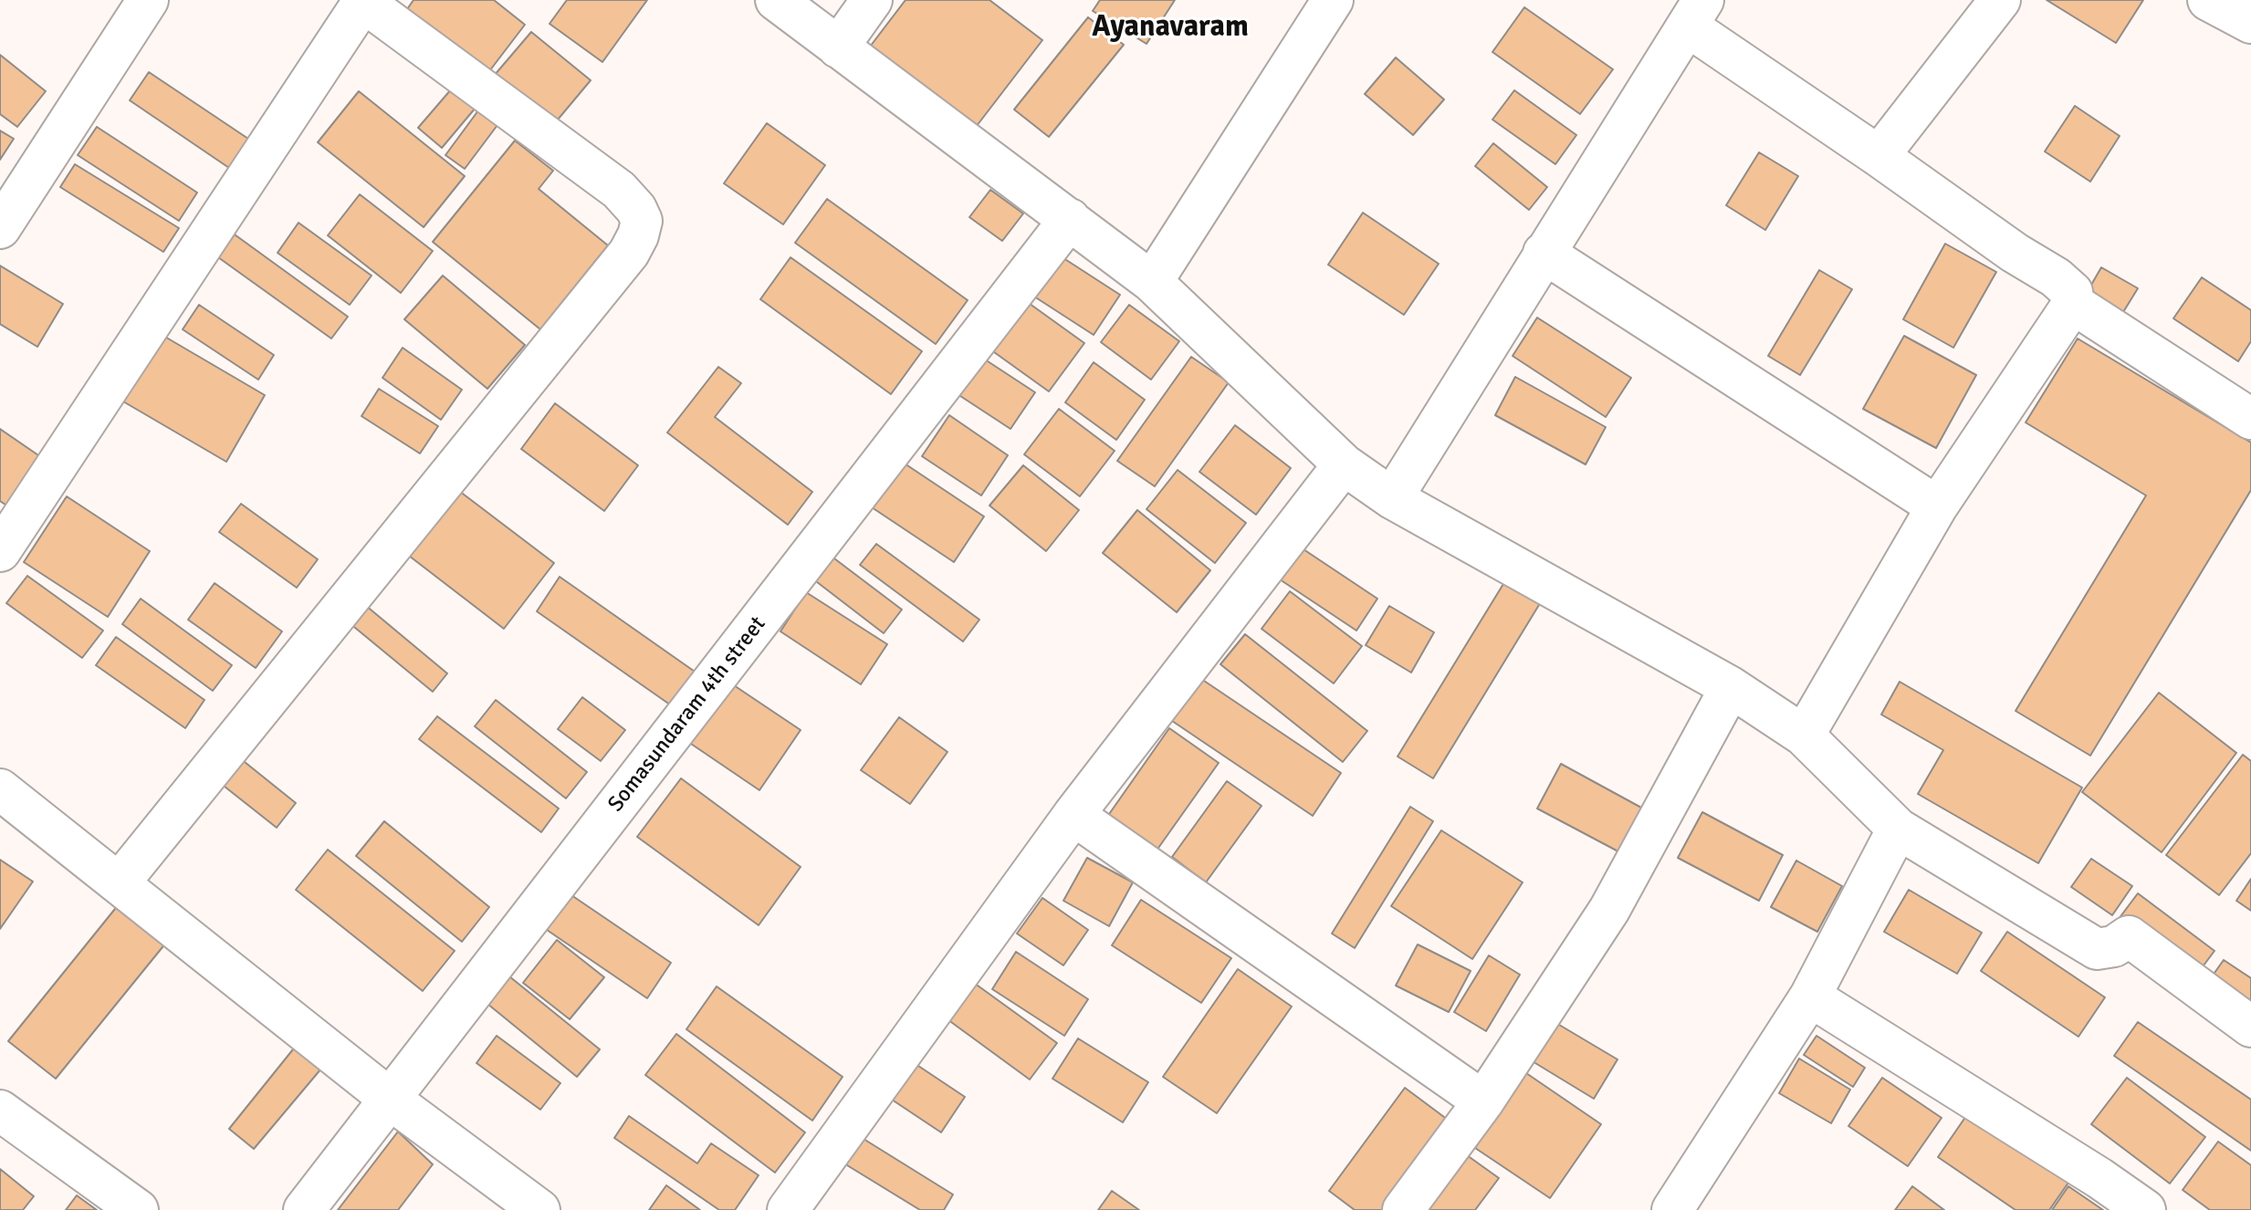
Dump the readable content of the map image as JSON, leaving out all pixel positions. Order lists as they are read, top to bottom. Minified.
{"streets":{"street":["Somasundaram 4th street"]},"districts":["Ayanavaram"]}
